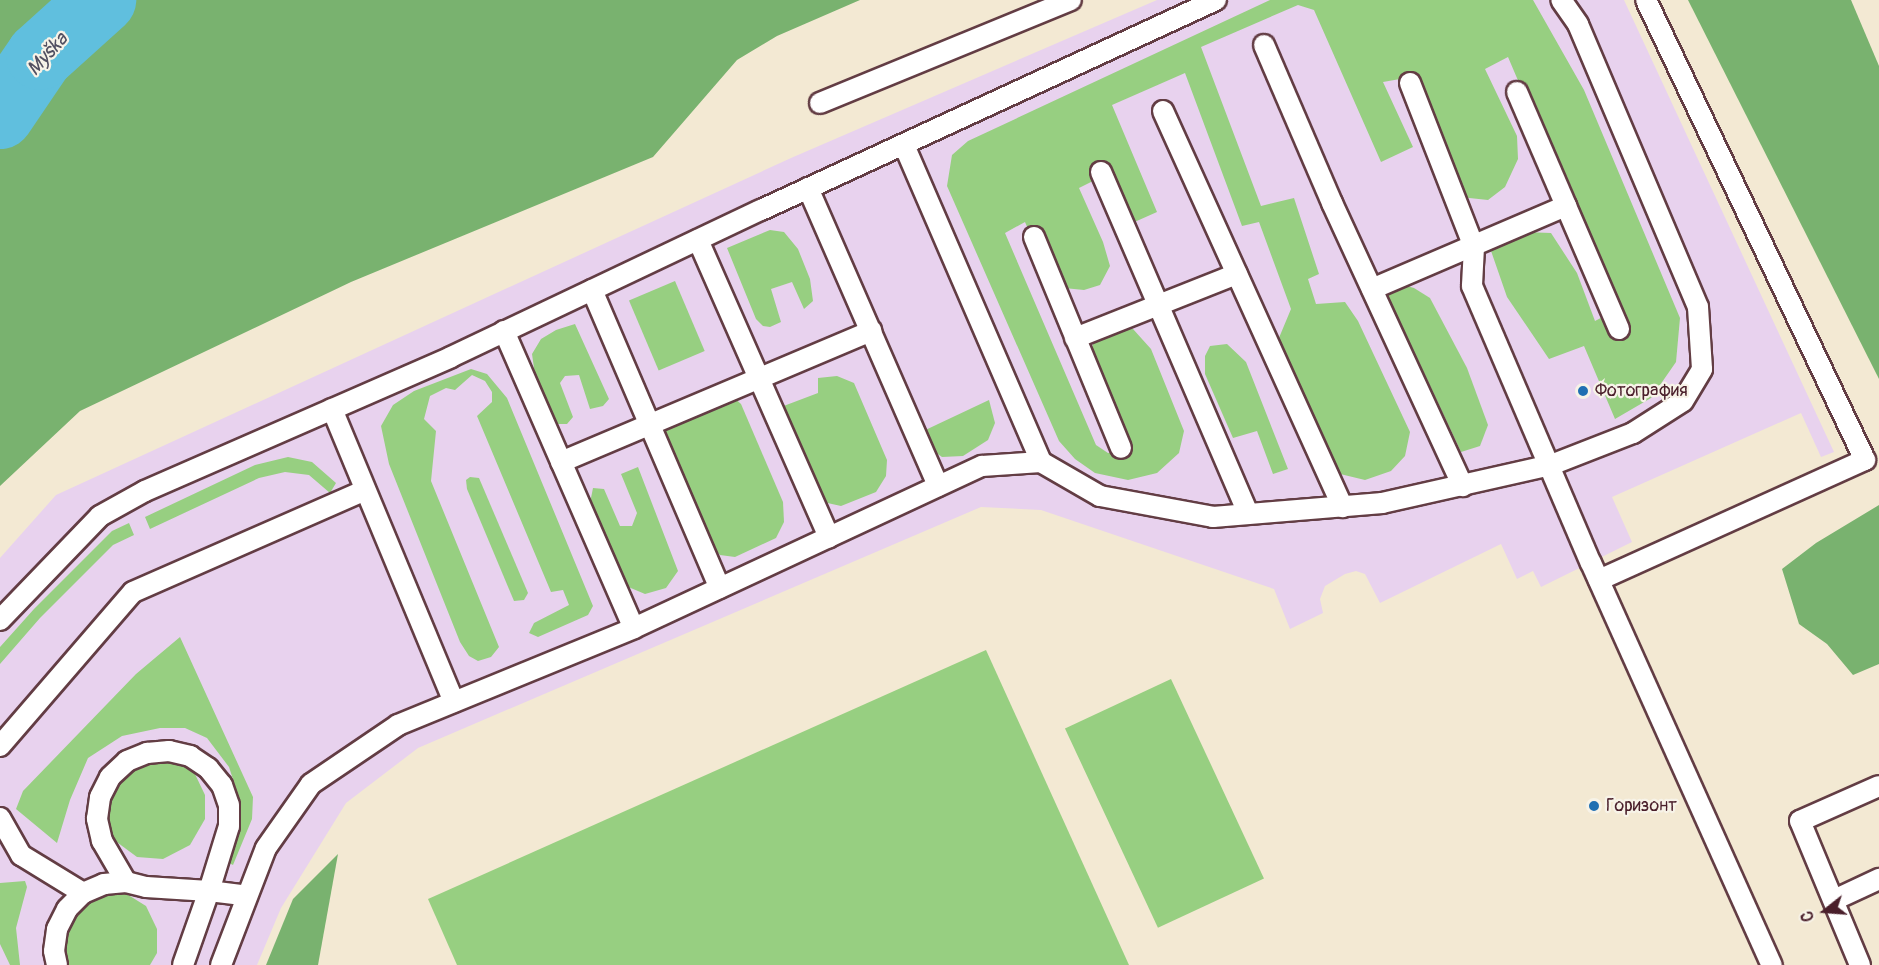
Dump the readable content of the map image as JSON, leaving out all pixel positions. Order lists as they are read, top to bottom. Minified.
{"water":["Муška"],"places":["Фотография","Горизонт"],"north":"left"}
